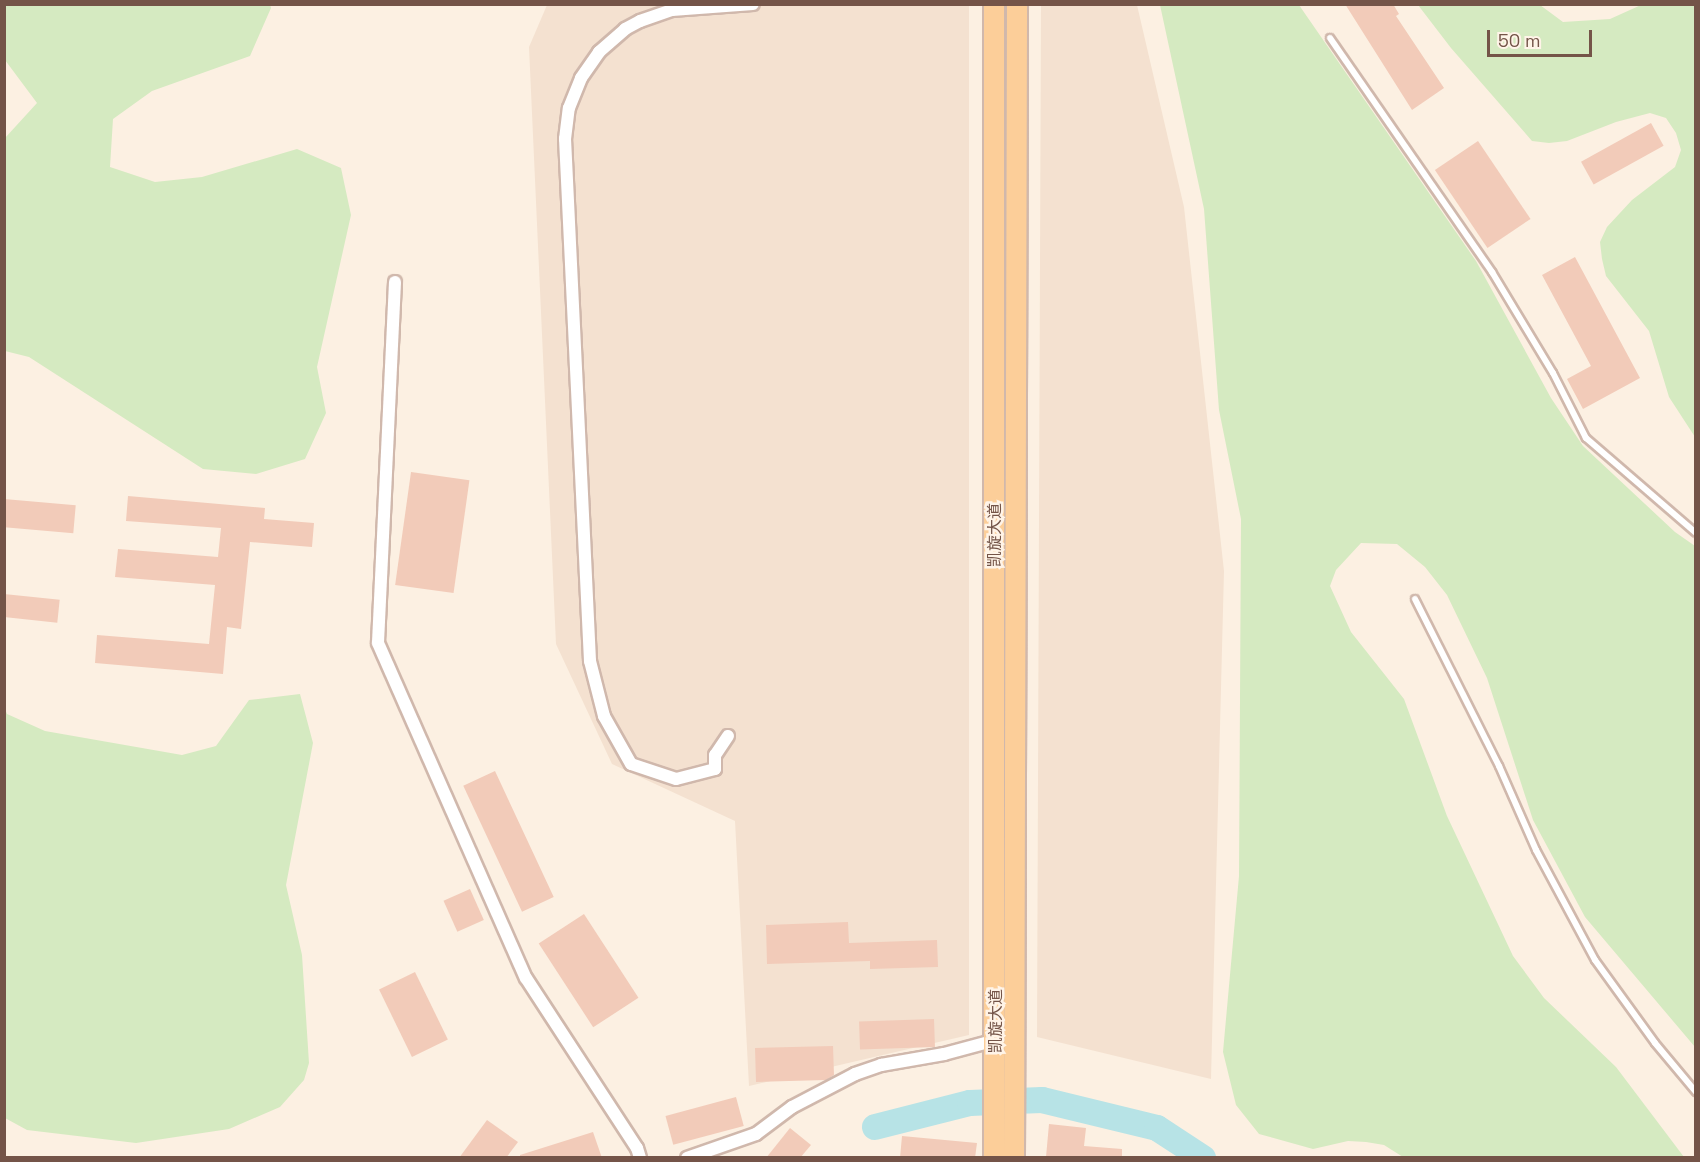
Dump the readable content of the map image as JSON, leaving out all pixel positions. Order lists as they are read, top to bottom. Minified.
{"streets":{"main road":["凯旋大道"]},"scale_bar":"50 m"}
